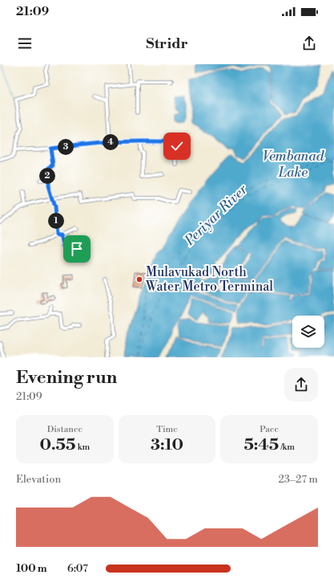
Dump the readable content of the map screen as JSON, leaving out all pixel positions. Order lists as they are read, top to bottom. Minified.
{"water":["Vembanad Lake","Periyar River"],"places":["Mulavukad North Water Metro Terminal"],"page":{"status":"21:09","header":"Stridr","pins":["4","3","2","1"],"heading":["Evening run","21:09"],"stats":[["Distance","0.55 km"],["Time","3:10"],["Pace","5:45 /km"]],"chart":["Elevation","23–27 m"],"list":[{"name":"100 m","note":"6:07"}]}}
